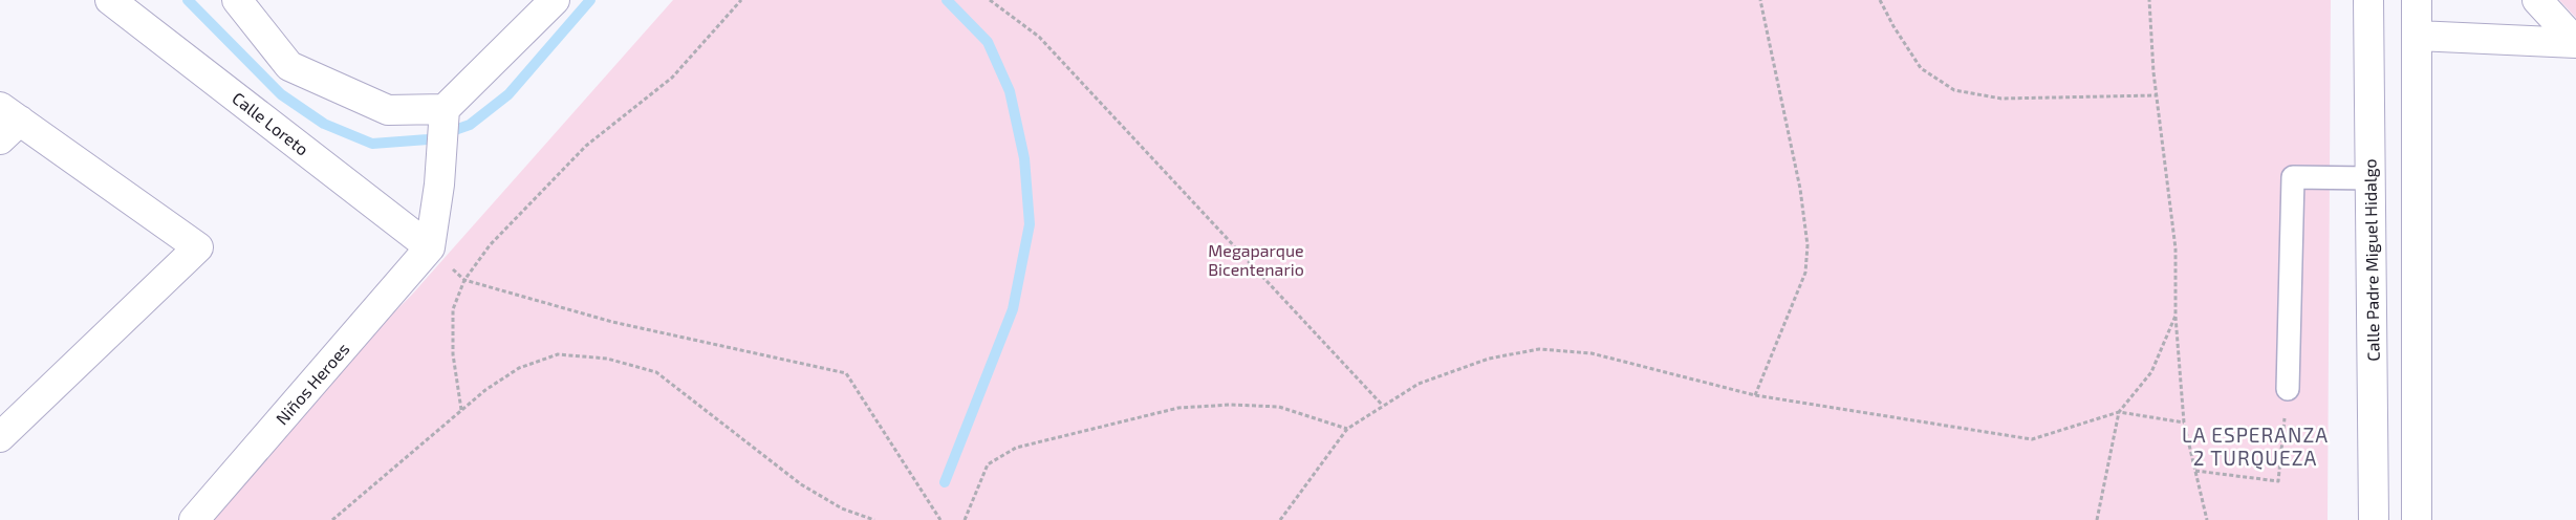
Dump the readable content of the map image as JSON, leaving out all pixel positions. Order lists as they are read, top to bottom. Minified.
{"streets":{"street":["Calle Loreto","Calle Padre Miguel Hidalgo","Niños Heroes"]},"crossings":[["Calle Loreto","Niños Heroes"]],"districts":["LA ESPERANZA 2 TURQUEZA"],"parks":["Megaparque Bicentenario"]}
